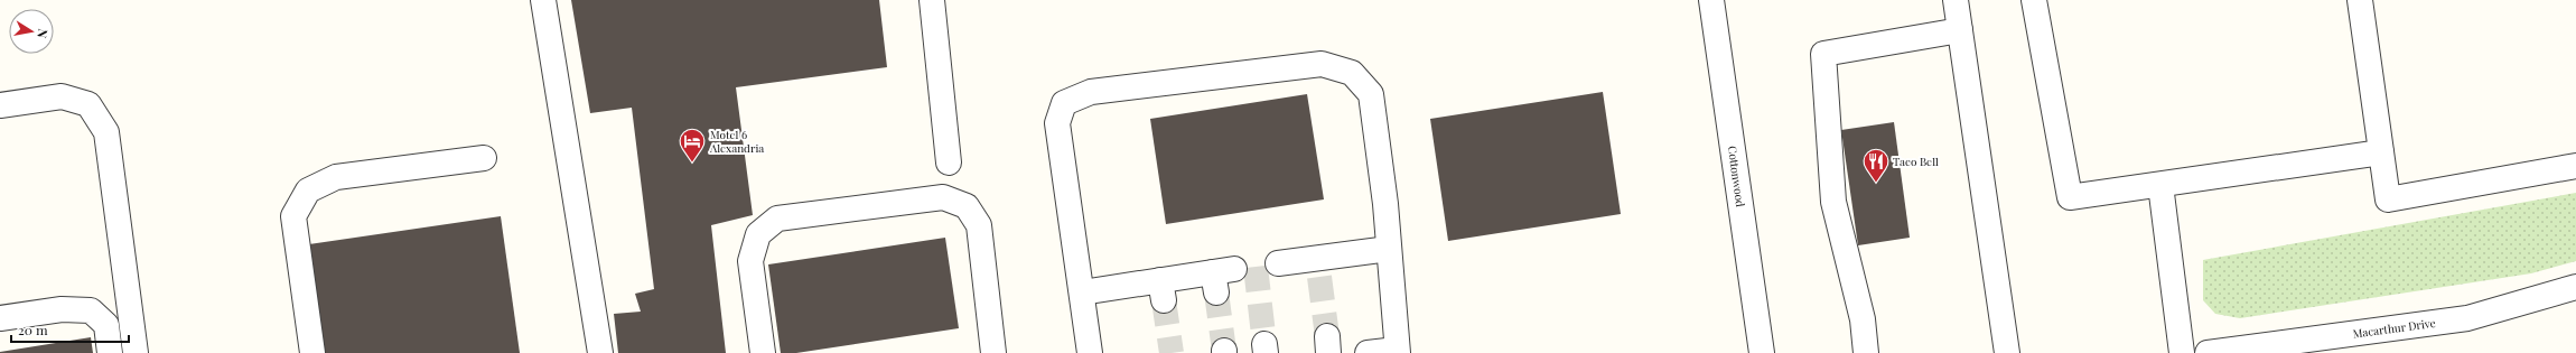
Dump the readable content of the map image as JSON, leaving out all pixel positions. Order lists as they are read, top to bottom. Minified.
{"streets":{"street":["Cottonwood","Macarthur Drive"]},"places":{"hotel":["Motel 6 Alexandria"],"restaurant":["Taco Bell"]},"scale_bar":"20 m","north":"right"}
